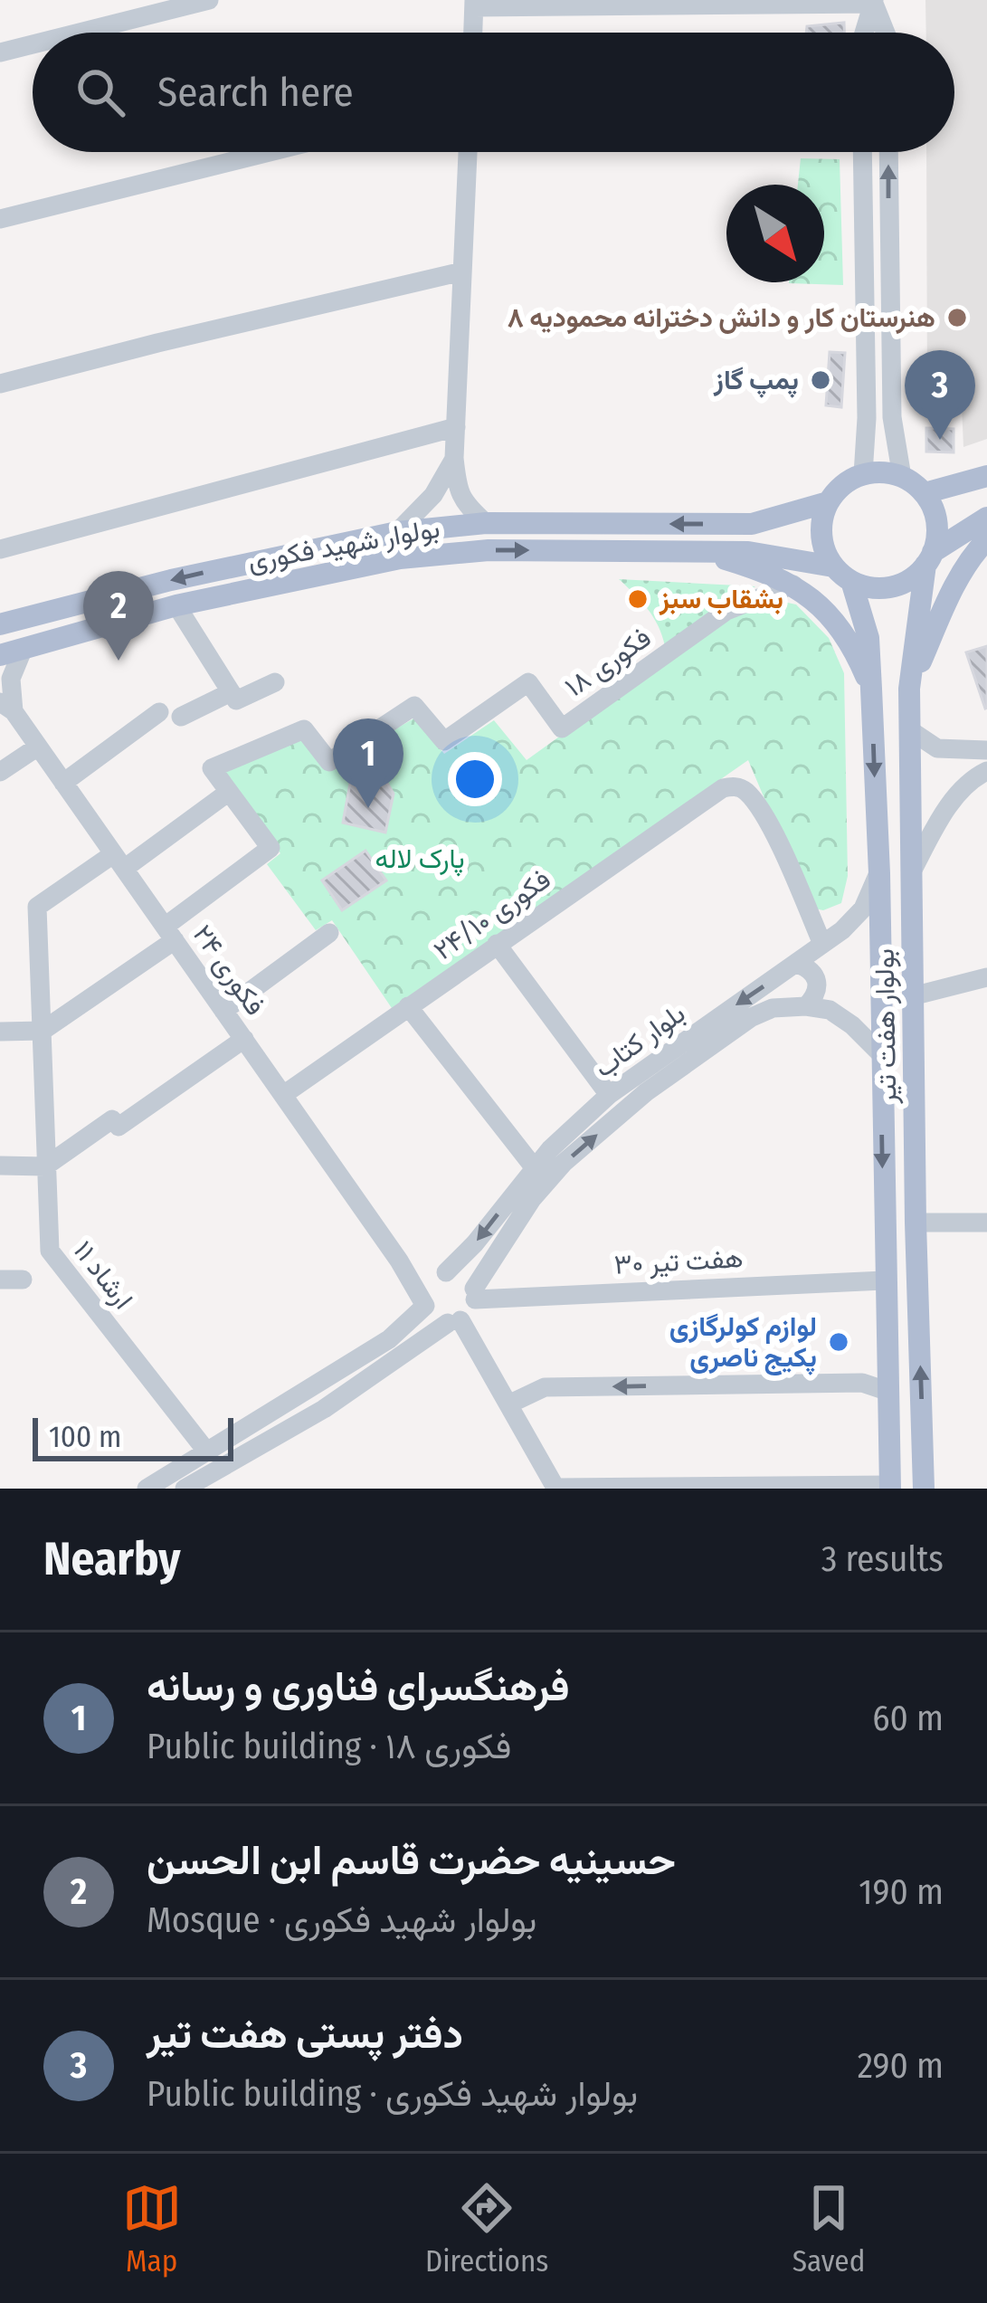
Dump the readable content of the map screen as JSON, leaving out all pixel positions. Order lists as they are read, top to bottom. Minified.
{"streets":{"main road":["بولوار شهید فکوری","بولوار هفت تیر"],"street":["فکوری ١٨","فکوری ۲۴/۱۰","فکوری ۲۴","بلوار کتاب","هفت تیر ۳۰","ارشاد ۱۱"]},"crossings":[["بولوار شهید فکوری","بولوار هفت تیر"],["فکوری ۲۴/۱۰","فکوری ۲۴"],["فکوری ۲۴/۱۰","بلوار کتاب"],["فکوری ۲۴","بلوار کتاب"],["فکوری ۲۴","هفت تیر ۳۰"],["فکوری ۲۴","ارشاد ۱۱"],["بولوار هفت تیر","بلوار کتاب"],["بولوار هفت تیر","هفت تیر ۳۰"],["بلوار کتاب","هفت تیر ۳۰"]],"parks":["پارک لاله"],"places":["هنرستان کار و دانش دخترانه محمودیه ۸","پمپ گاز","بشقاب سبز","لوازم کولرگازی پکیج ناصری"],"scale_bar":"100 m","north":"bottom right","page":{"search":"Search here","pins":["3","2","1"],"scale":"100 m","heading":["Nearby","3 results"],"list":[{"mark":"1","name":"فرهنگسرای فناوری و رسانه","note":"Public building · فکوری ١٨","value":"60 m"},{"mark":"2","name":"حسینیه حضرت قاسم ابن الحسن","note":"Mosque · بولوار شهید فکوری","value":"190 m"},{"mark":"3","name":"دفتر پستی هفت تیر","note":"Public building · بولوار شهید فکوری","value":"290 m"}],"nav":["Map","Directions","Saved"]}}
